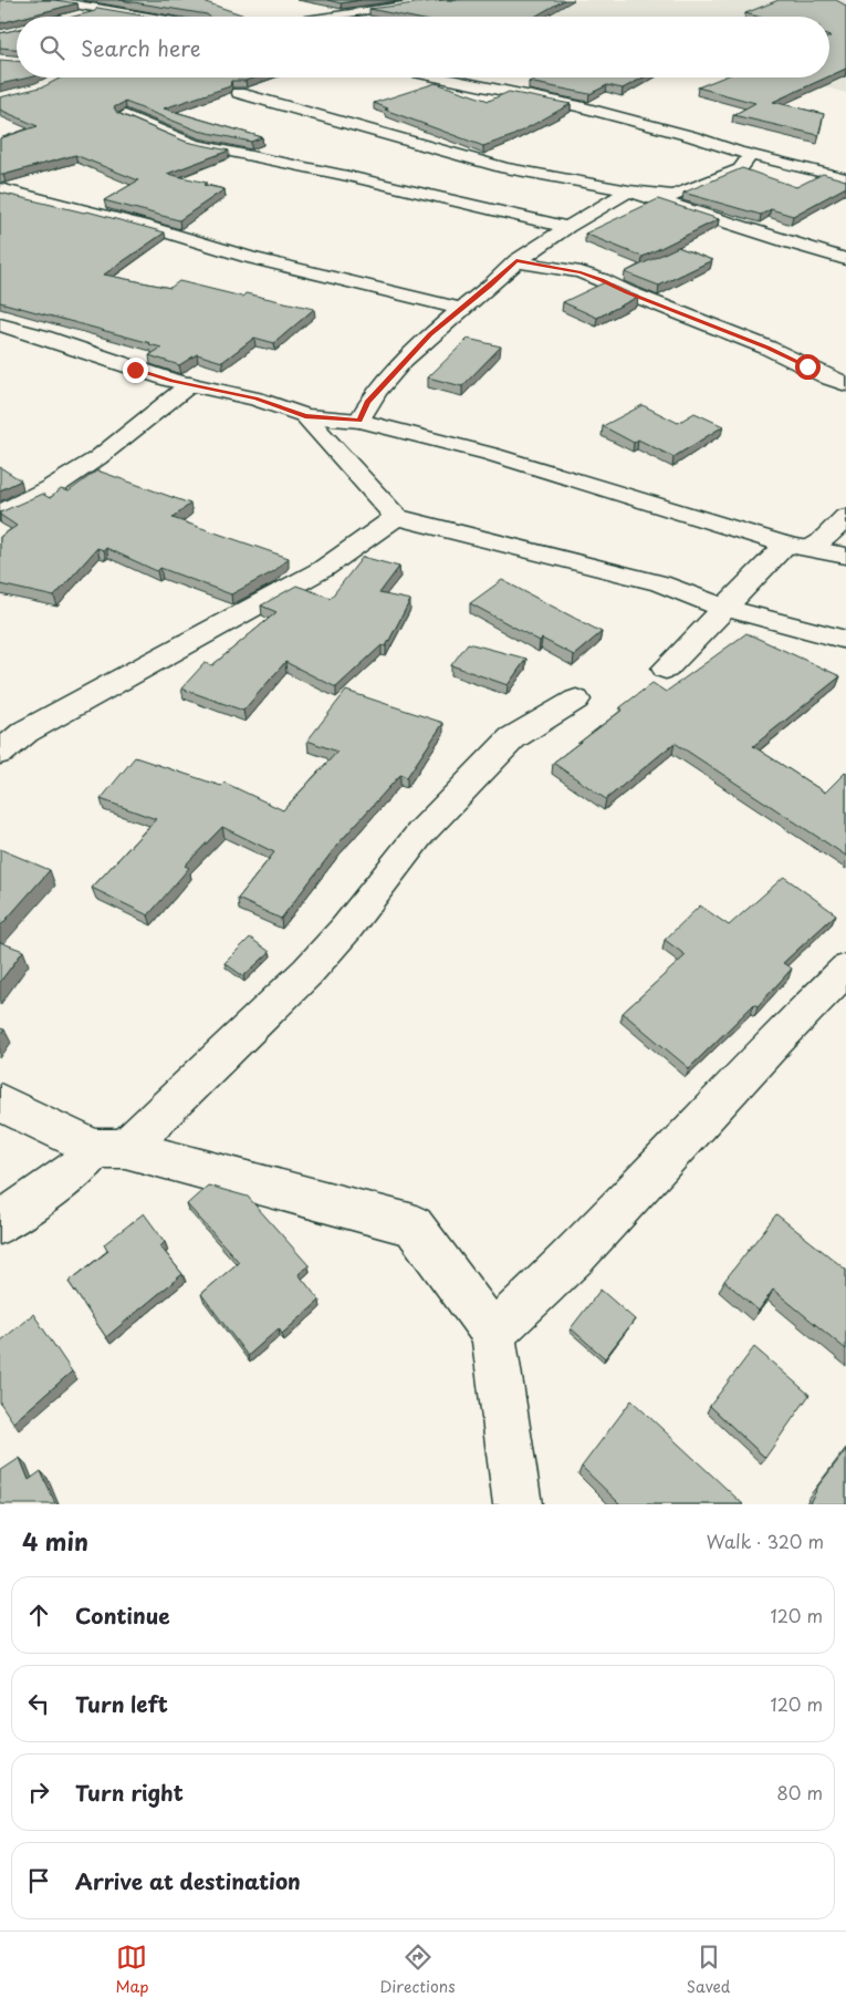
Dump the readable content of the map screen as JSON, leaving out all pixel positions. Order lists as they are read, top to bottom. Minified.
{"page":{"search":"Search here","heading":["4 min","Walk · 320 m"],"list":[["Continue","120 m"],["Turn left","120 m"],["Turn right","80 m"],"Arrive at destination"],"nav":["Map","Directions","Saved"]}}
